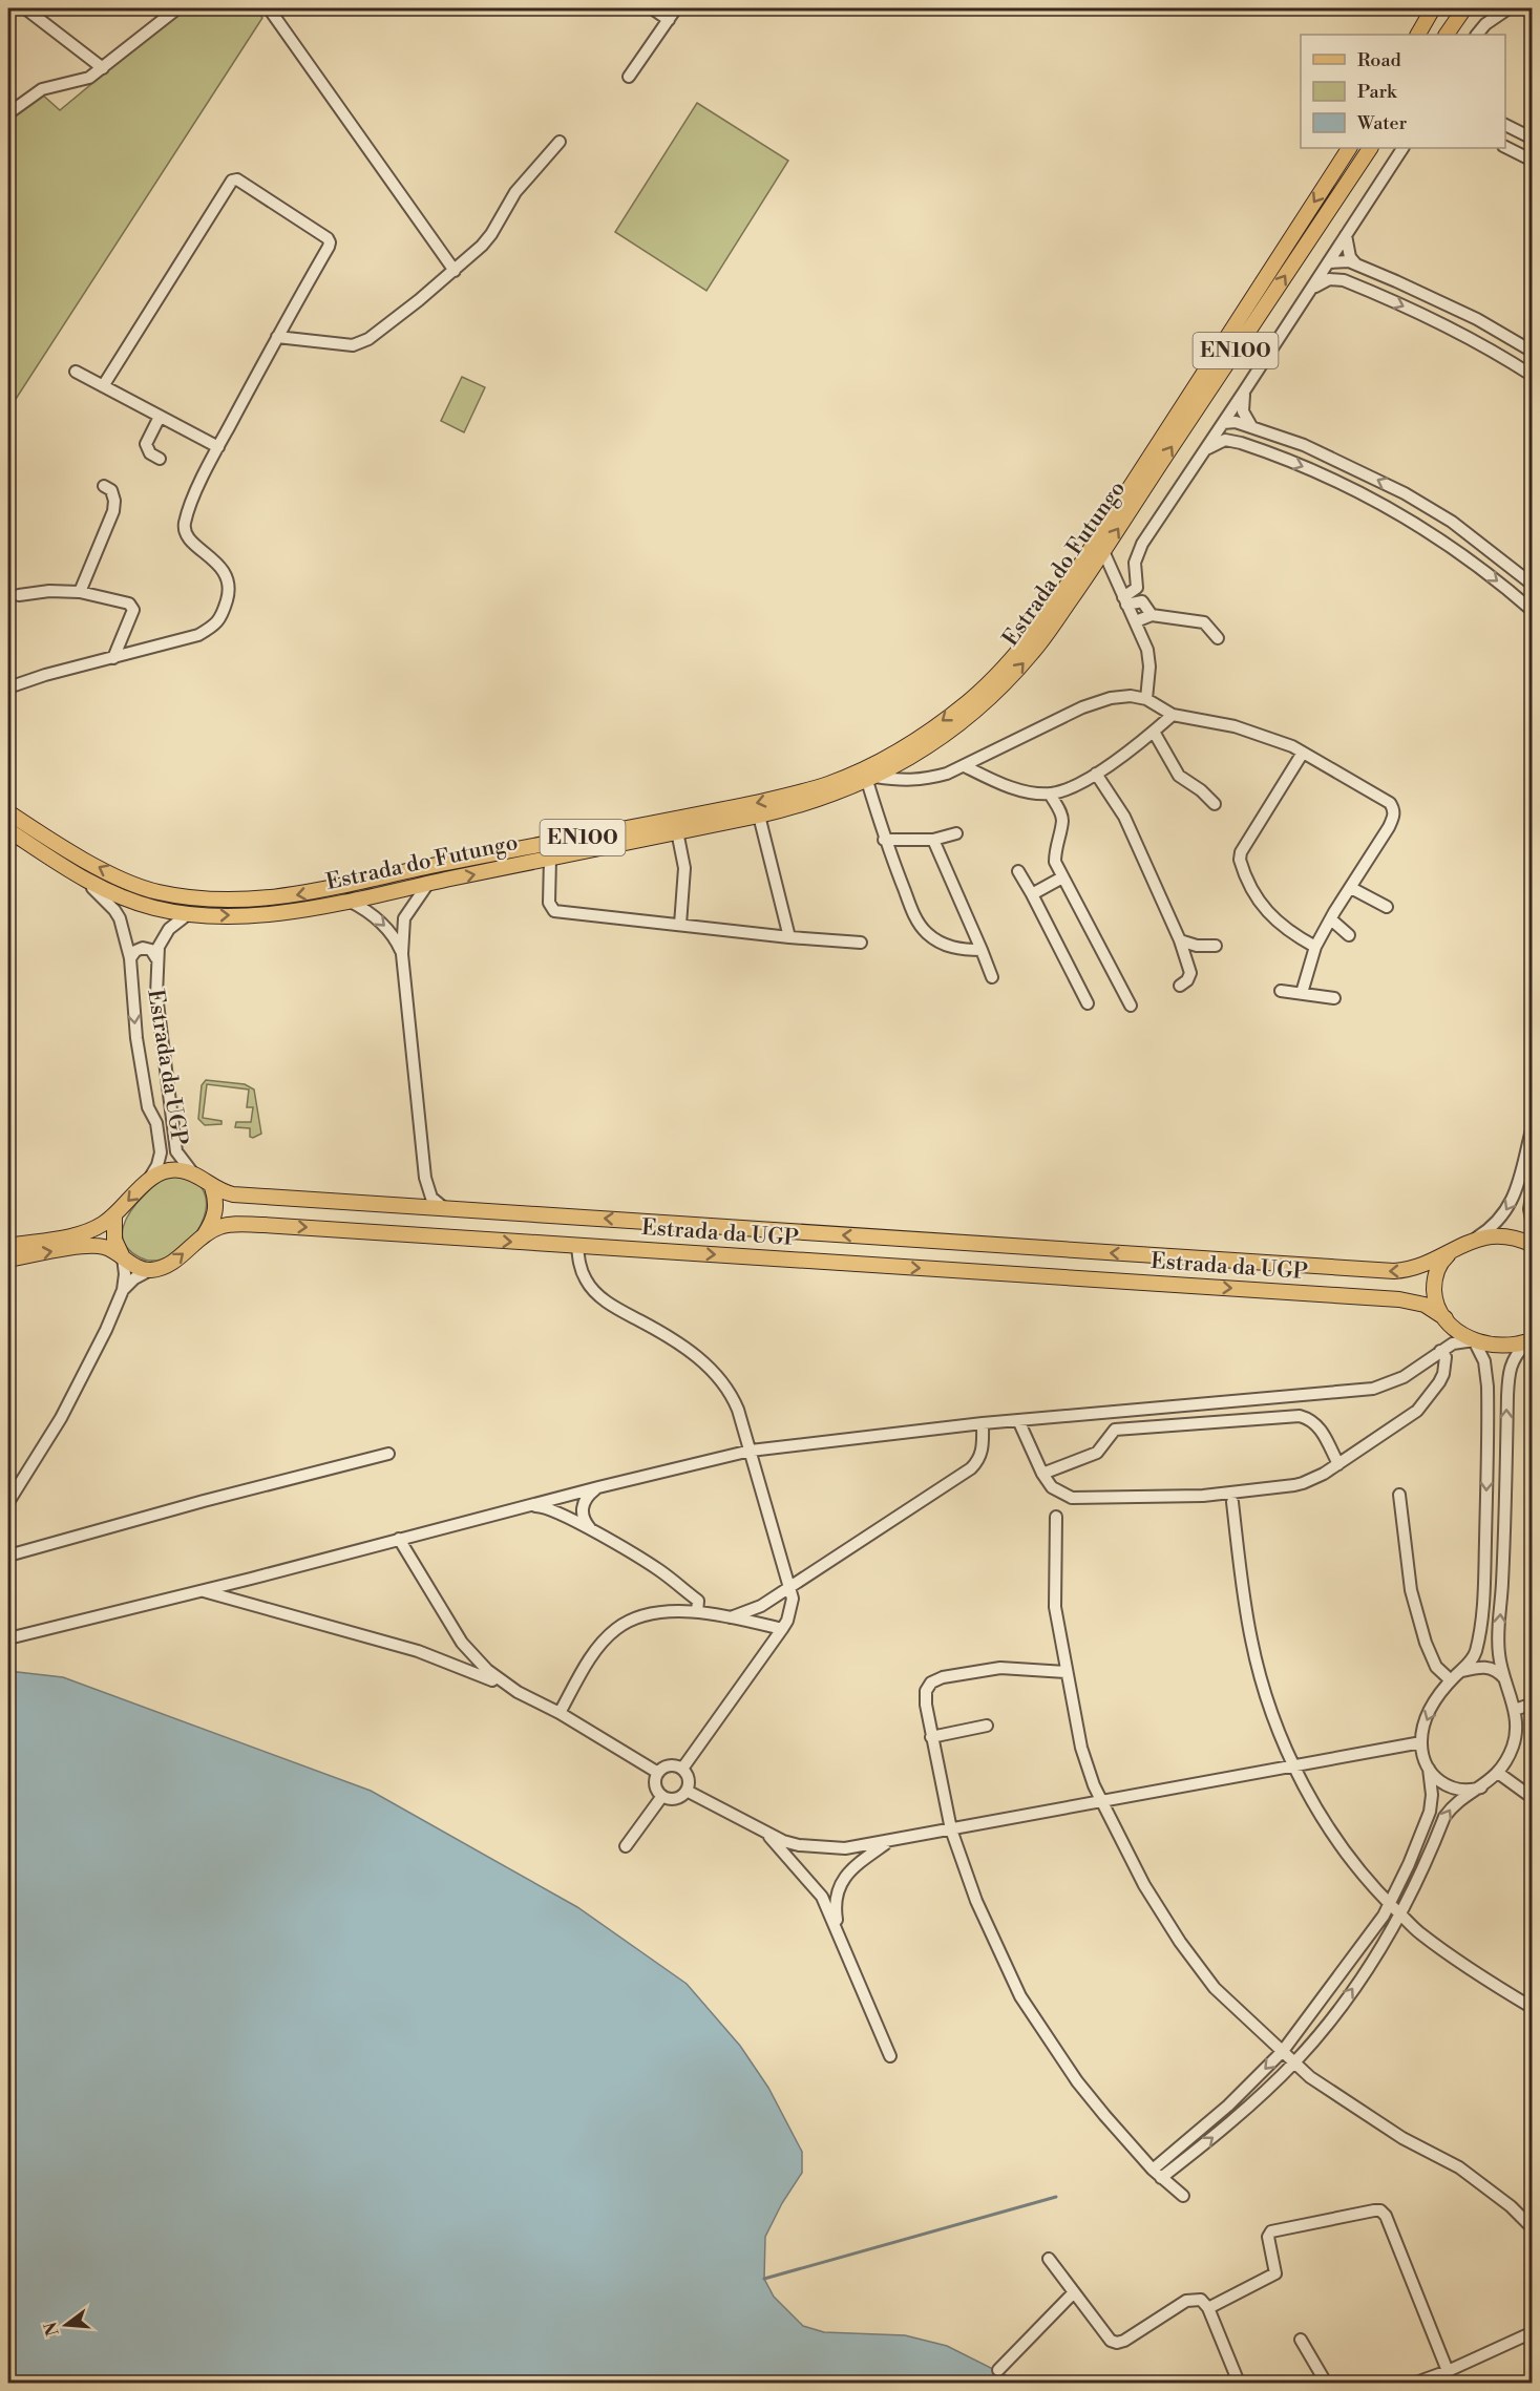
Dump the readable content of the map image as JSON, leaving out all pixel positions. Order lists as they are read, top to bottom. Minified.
{"streets":{"main road":["EN100","Estrada do Futungo","Estrada da UGP"]},"crossings":[["Estrada do Futungo","Estrada da UGP"]],"legend":["Road","Park","Water"],"north":"left"}
